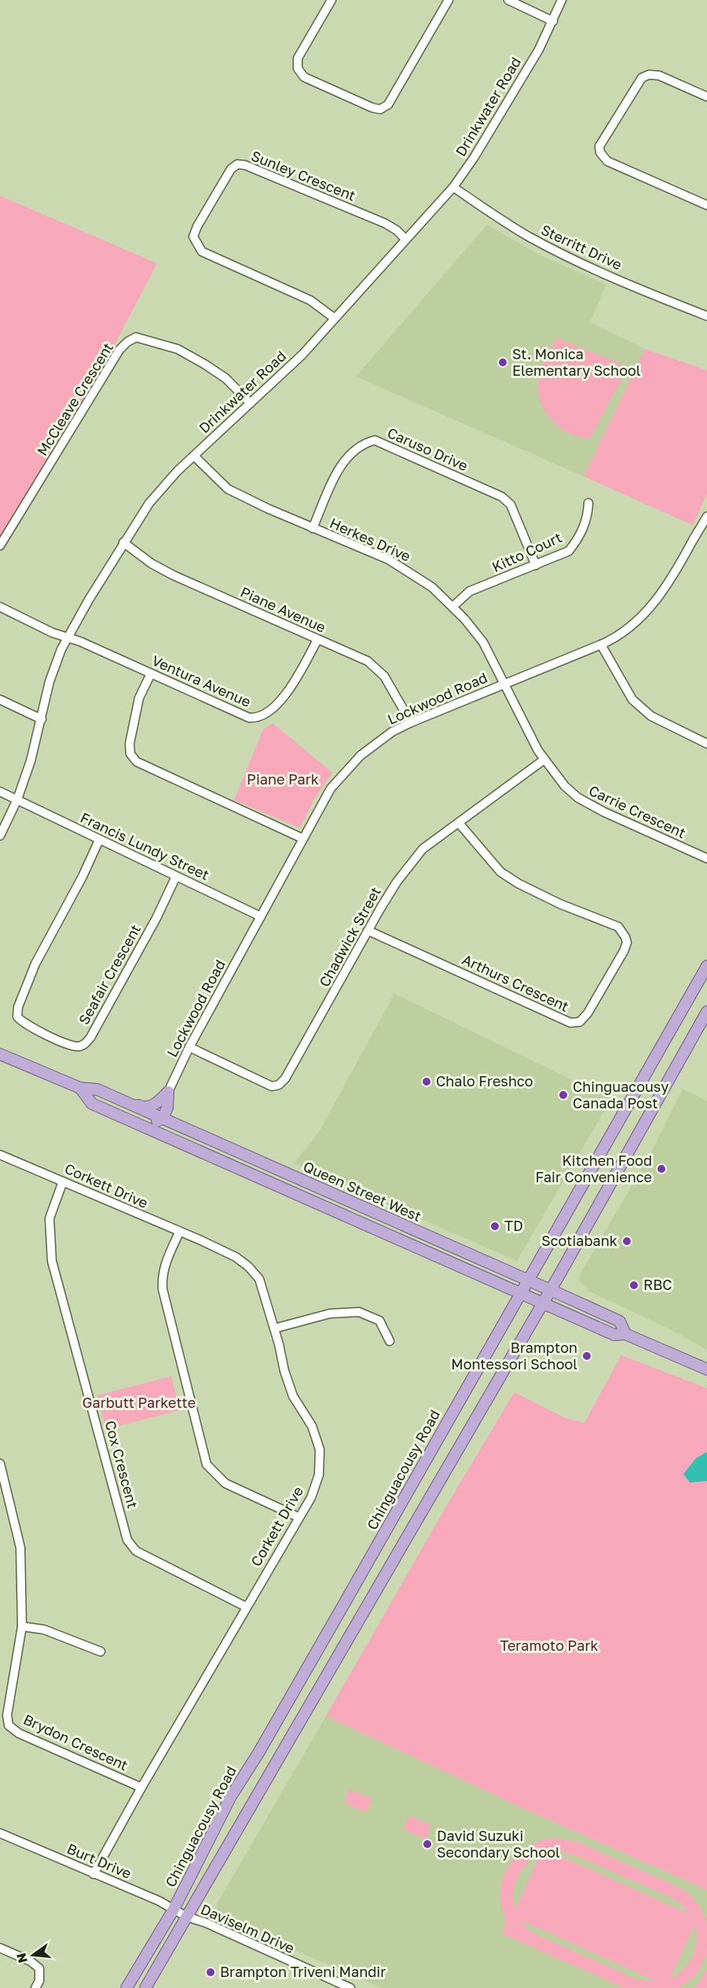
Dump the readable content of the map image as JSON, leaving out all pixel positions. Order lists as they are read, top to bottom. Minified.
{"streets":{"main road":["Queen Street West","Chinguacousy Road"],"street":["Drinkwater Road","Sunley Crescent","Sterritt Drive","McCleave Crescent","Caruso Drive","Herkes Drive","Kitto Court","Piane Avenue","Ventura Avenue","Lockwood Road","Carrie Crescent","Francis Lundy Street","Chadwick Street","Seafair Crescent","Arthurs Crescent","Corkett Drive","Cox Crescent","Brydon Crescent","Burt Drive","Daviselm Drive"]},"crossings":[["Drinkwater Road","Sunley Crescent"],["Drinkwater Road","Sterritt Drive"],["Drinkwater Road","McCleave Crescent"],["Drinkwater Road","Herkes Drive"],["Drinkwater Road","Piane Avenue"],["Drinkwater Road","Ventura Avenue"],["Drinkwater Road","Francis Lundy Street"],["Caruso Drive","Herkes Drive"],["Caruso Drive","Kitto Court"],["Herkes Drive","Kitto Court"],["Herkes Drive","Lockwood Road"],["Herkes Drive","Carrie Crescent"],["Piane Avenue","Ventura Avenue"],["Piane Avenue","Lockwood Road"],["Lockwood Road","Carrie Crescent"],["Lockwood Road","Francis Lundy Street"],["Lockwood Road","Chadwick Street"],["Carrie Crescent","Chadwick Street"],["Francis Lundy Street","Seafair Crescent"],["Chadwick Street","Arthurs Crescent"],["Corkett Drive","Cox Crescent"],["Corkett Drive","Brydon Crescent"],["Corkett Drive","Burt Drive"],["Queen Street West","Chinguacousy Road"],["Chinguacousy Road","Burt Drive"],["Burt Drive","Daviselm Drive"]],"parks":["Piane Park","Garbutt Parkette","Teramoto Park"],"places":["St. Monica Elementary School","Chalo Freshco","Chinguacousy Canada Post","Kitchen Food Fair Convenience","TD","Scotiabank","RBC","Brampton Montessori School","David Suzuki Secondary School","Brampton Triveni Mandir"],"north":"left"}
